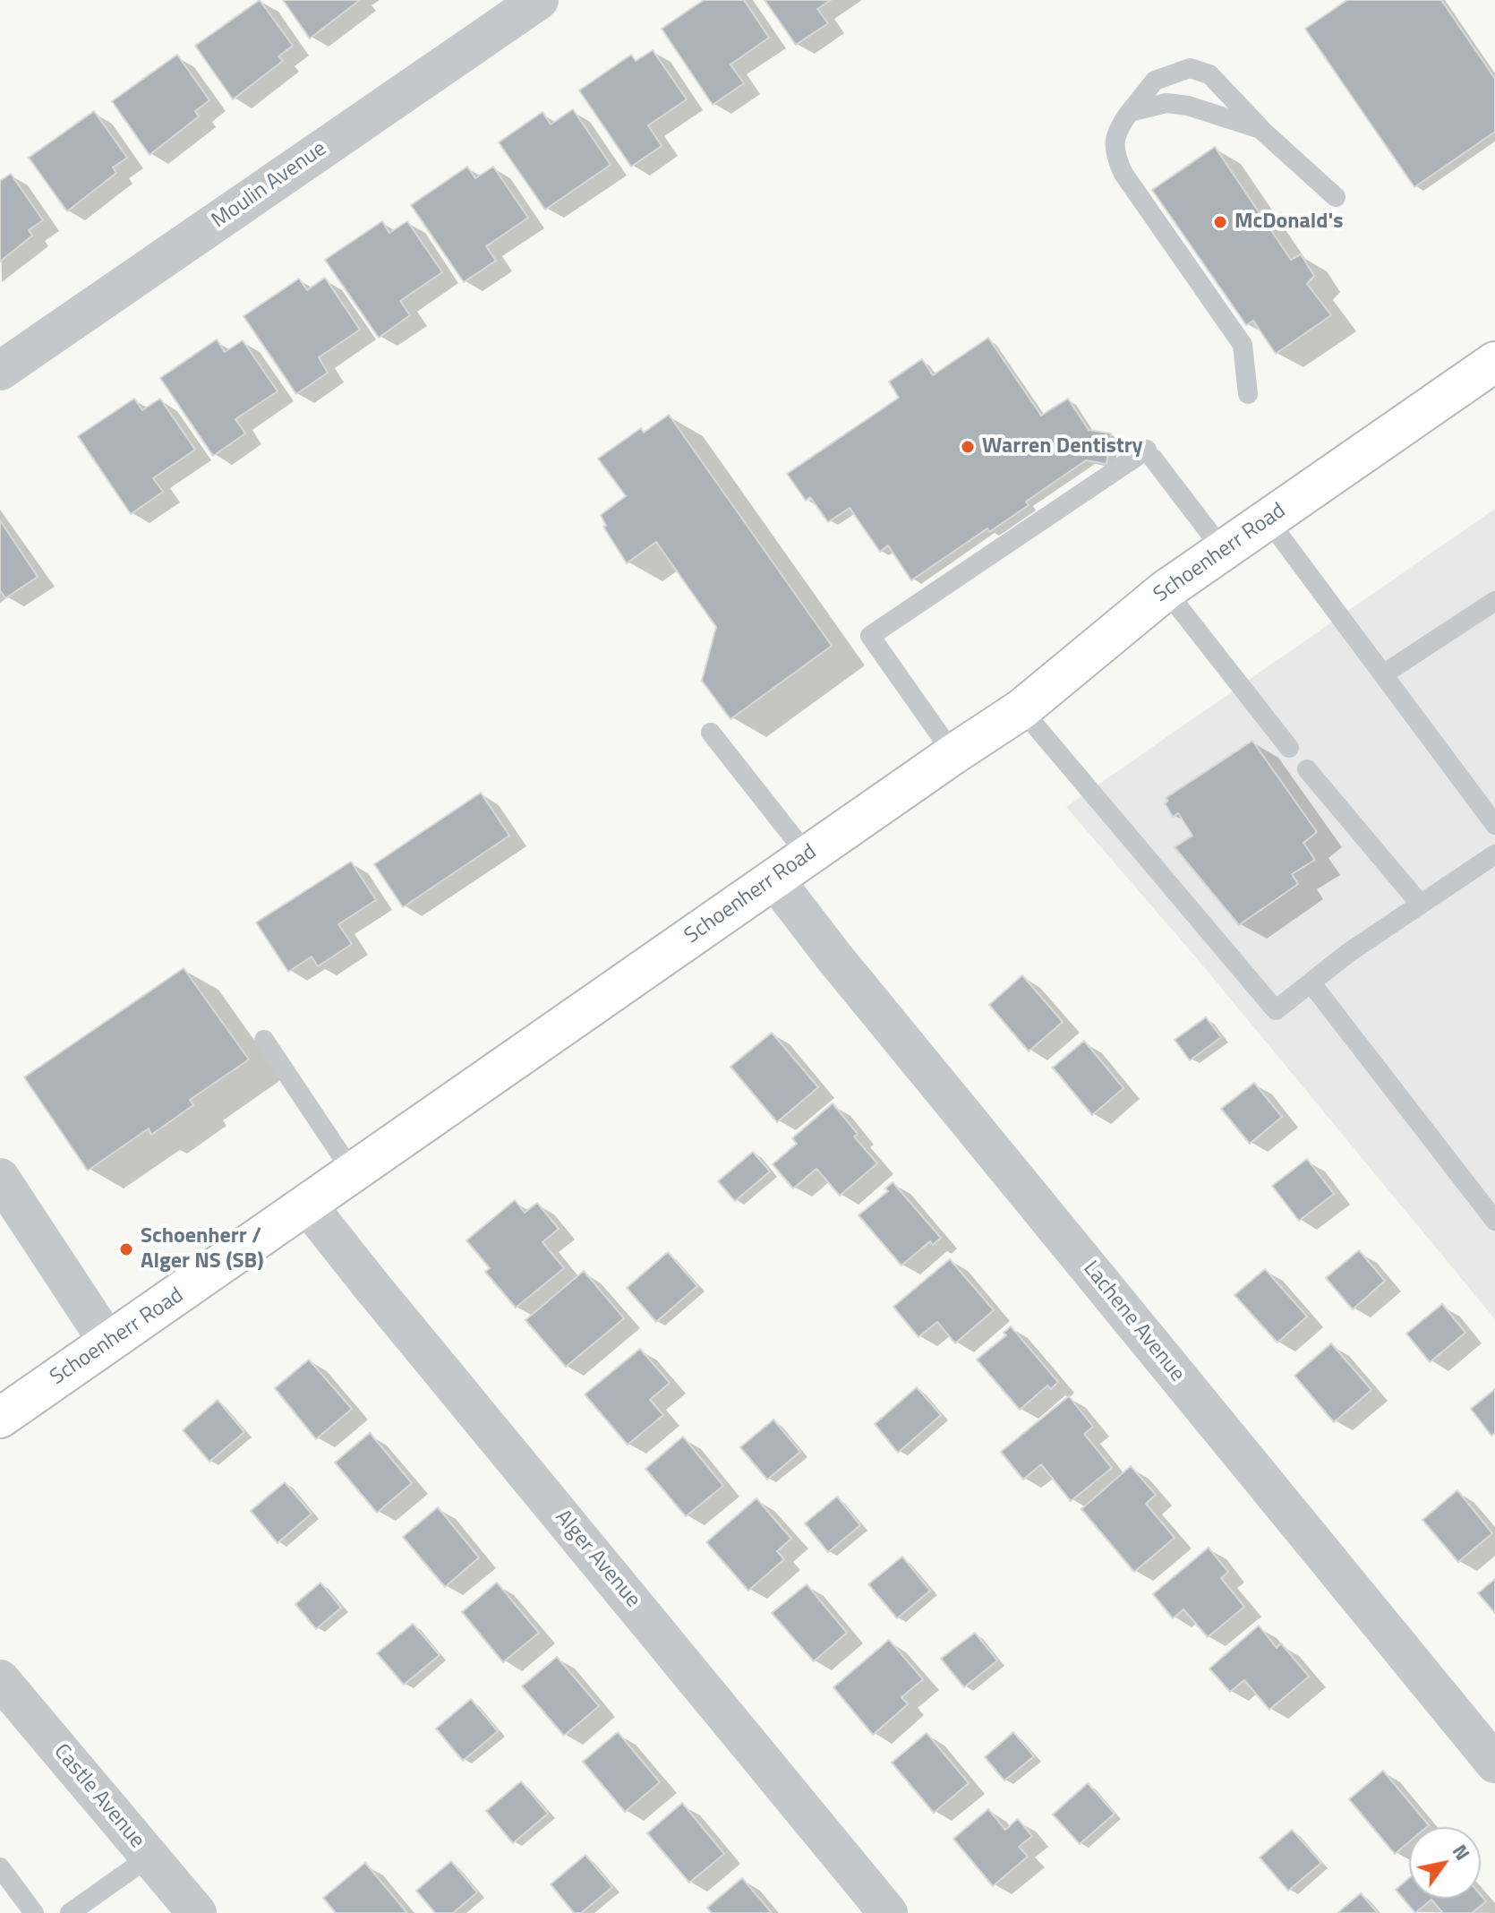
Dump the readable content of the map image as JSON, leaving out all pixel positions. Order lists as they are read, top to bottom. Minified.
{"streets":{"main road":["Schoenherr Road"],"street":["Moulin Avenue","Lachene Avenue","Alger Avenue","Castle Avenue"]},"crossings":[["Schoenherr Road","Lachene Avenue"],["Schoenherr Road","Alger Avenue"]],"places":["McDonald's","Warren Dentistry","Schoenherr / Alger NS (SB)"],"north":"top right"}
